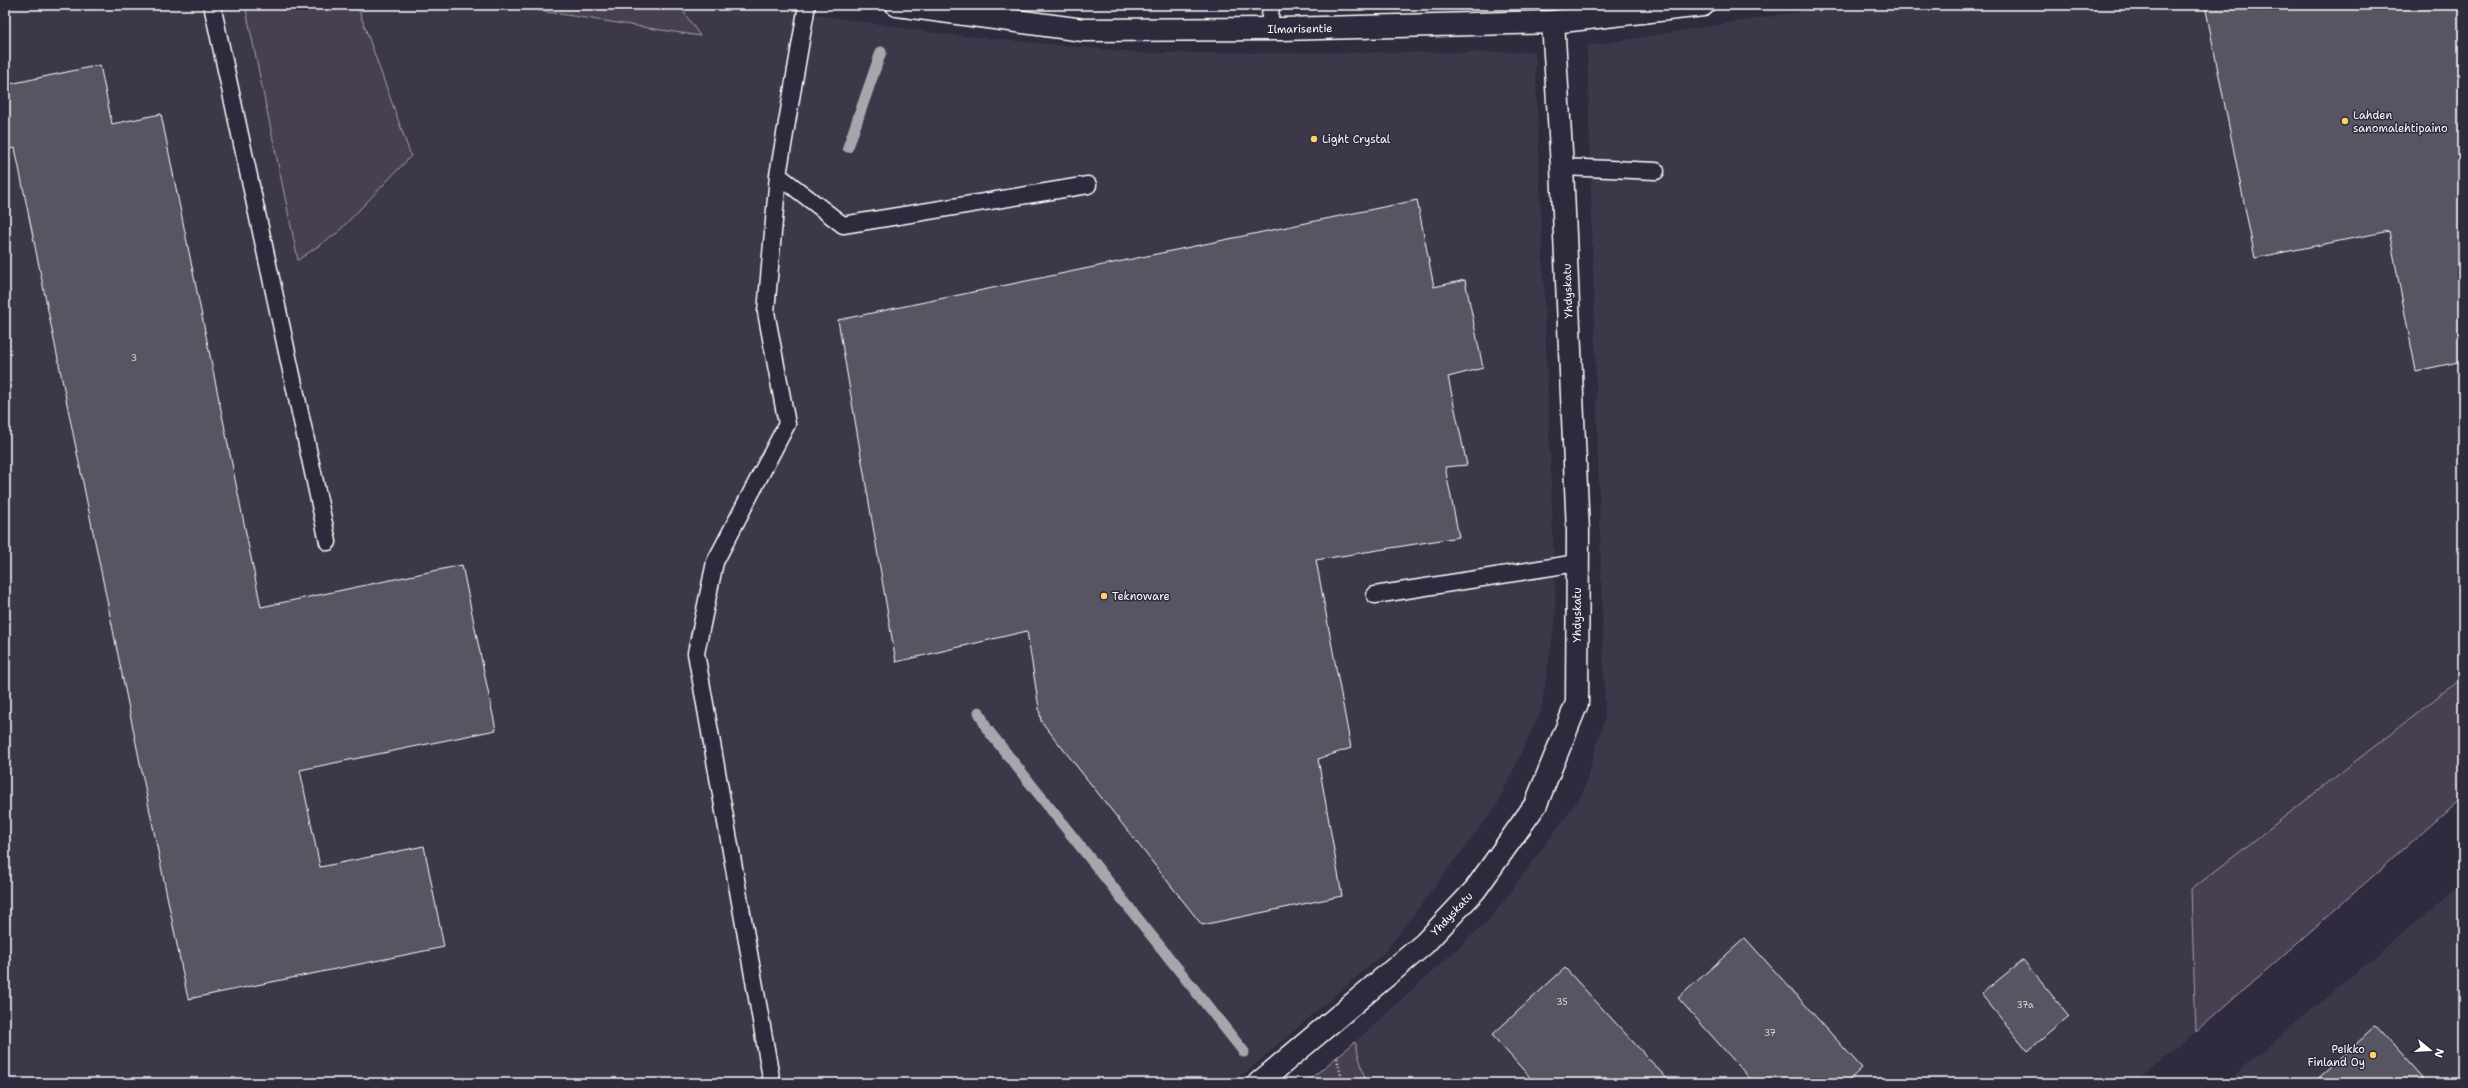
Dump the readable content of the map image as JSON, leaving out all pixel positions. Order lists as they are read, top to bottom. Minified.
{"streets":{"street":["Ilmarisentie","Yhdyskatu"]},"crossings":[["Ilmarisentie","Yhdyskatu"]],"places":["Lahden sanomalehtipaino","Light Crystal","Teknoware","Peikko Finland Oy"],"house_numbers":["3","35","37a","37"],"north":"right"}
